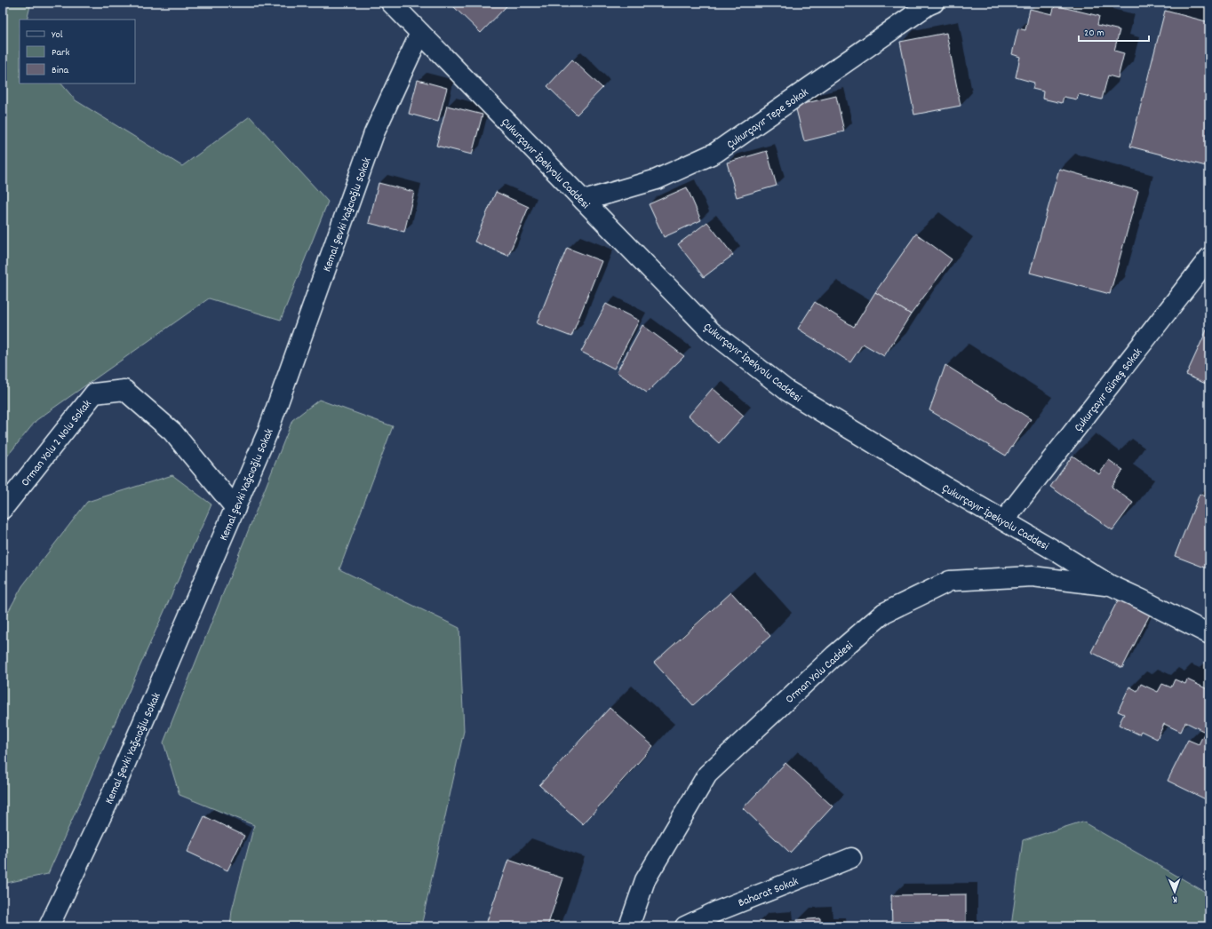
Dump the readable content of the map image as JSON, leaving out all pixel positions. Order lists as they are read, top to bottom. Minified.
{"streets":{"street":["Çukurçayır Tepe Sokak","Çukurçayır İpekyolu Caddesi","Kemal Şevki Yağcıoğlu Sokak","Çukurçayır Güneş Sokak","Orman Yolu 2 Nolu Sokak","Orman Yolu Caddesi","Baharat Sokak"]},"crossings":[["Çukurçayır Tepe Sokak","Çukurçayır İpekyolu Caddesi"],["Çukurçayır İpekyolu Caddesi","Kemal Şevki Yağcıoğlu Sokak"],["Çukurçayır İpekyolu Caddesi","Çukurçayır Güneş Sokak"],["Çukurçayır İpekyolu Caddesi","Orman Yolu Caddesi"],["Kemal Şevki Yağcıoğlu Sokak","Orman Yolu 2 Nolu Sokak"]],"legend":["Yol","Park","Bina"],"scale_bar":"20 m","north":"bottom"}
